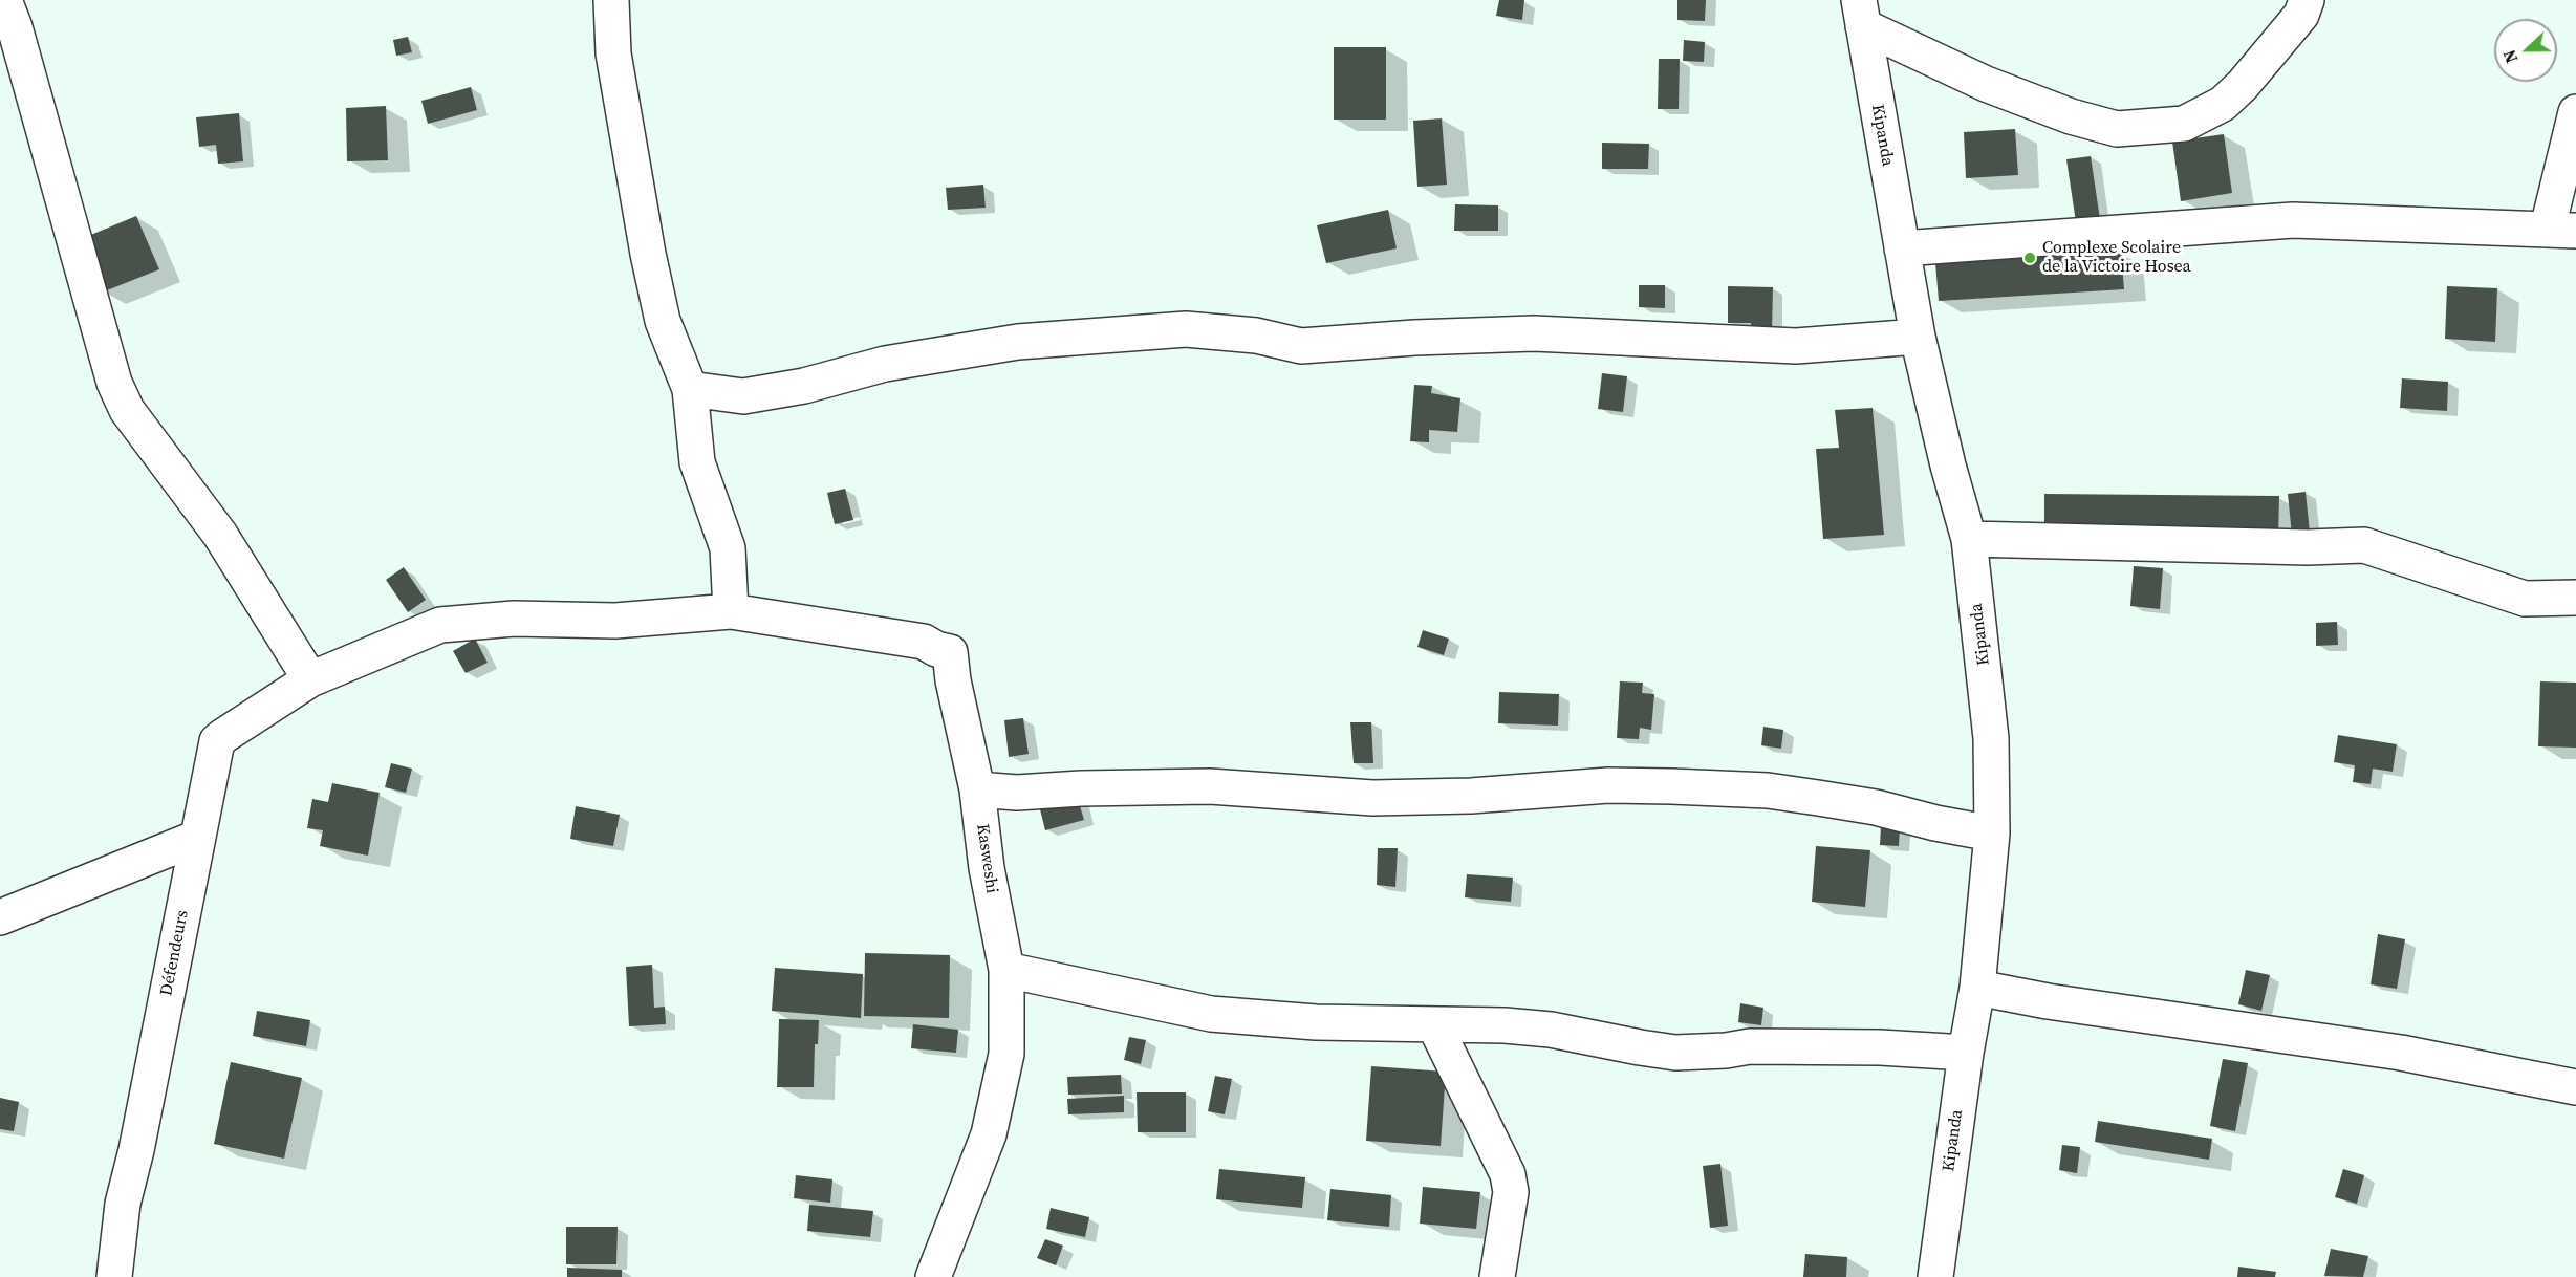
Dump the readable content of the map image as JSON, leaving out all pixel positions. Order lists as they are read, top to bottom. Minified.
{"streets":{"street":["Kipanda","Kasweshi","Défendeurs"]},"crossings":[["Kasweshi","Défendeurs"]],"places":["Complexe Scolaire de la Victoire Hosea"],"north":"left"}
